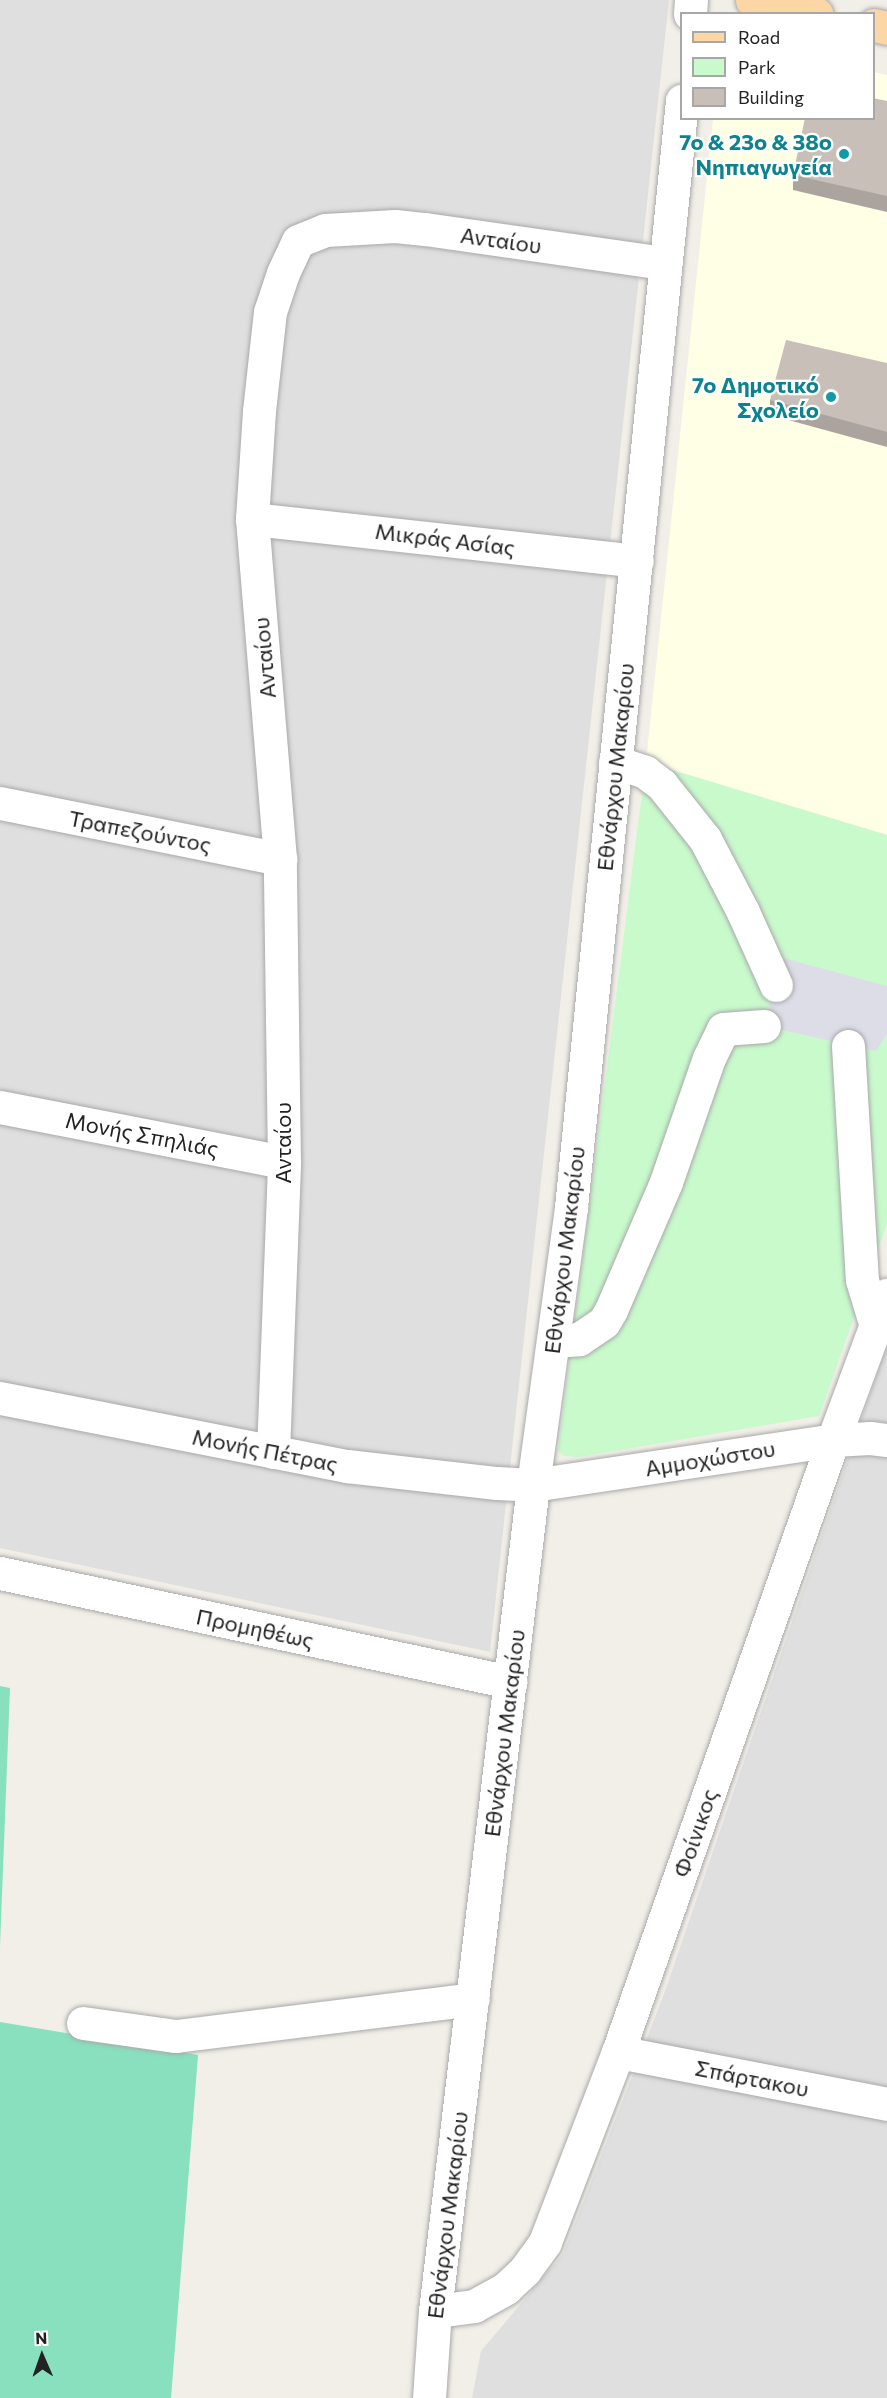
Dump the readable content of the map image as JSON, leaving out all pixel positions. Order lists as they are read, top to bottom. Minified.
{"streets":{"street":["Ανταίου","Μικράς Ασίας","Εθνάρχου Μακαρίου","Τραπεζούντος","Μονής Σπηλιάς","Μονής Πέτρας","Αμμοχώστου","Προμηθέως","Φοίνικος","Σπάρτακου"]},"crossings":[["Ανταίου","Μικράς Ασίας"],["Ανταίου","Εθνάρχου Μακαρίου"],["Ανταίου","Τραπεζούντος"],["Ανταίου","Μονής Σπηλιάς"],["Ανταίου","Μονής Πέτρας"],["Μικράς Ασίας","Εθνάρχου Μακαρίου"],["Εθνάρχου Μακαρίου","Μονής Πέτρας"],["Εθνάρχου Μακαρίου","Αμμοχώστου"],["Εθνάρχου Μακαρίου","Προμηθέως"],["Εθνάρχου Μακαρίου","Φοίνικος"],["Μονής Πέτρας","Αμμοχώστου"],["Αμμοχώστου","Φοίνικος"],["Φοίνικος","Σπάρτακου"]],"places":["7ο & 23ο & 38ο Νηπιαγωγεία","7ο Δημοτικό Σχολείο"],"legend":["Road","Park","Building"],"north":"top"}
